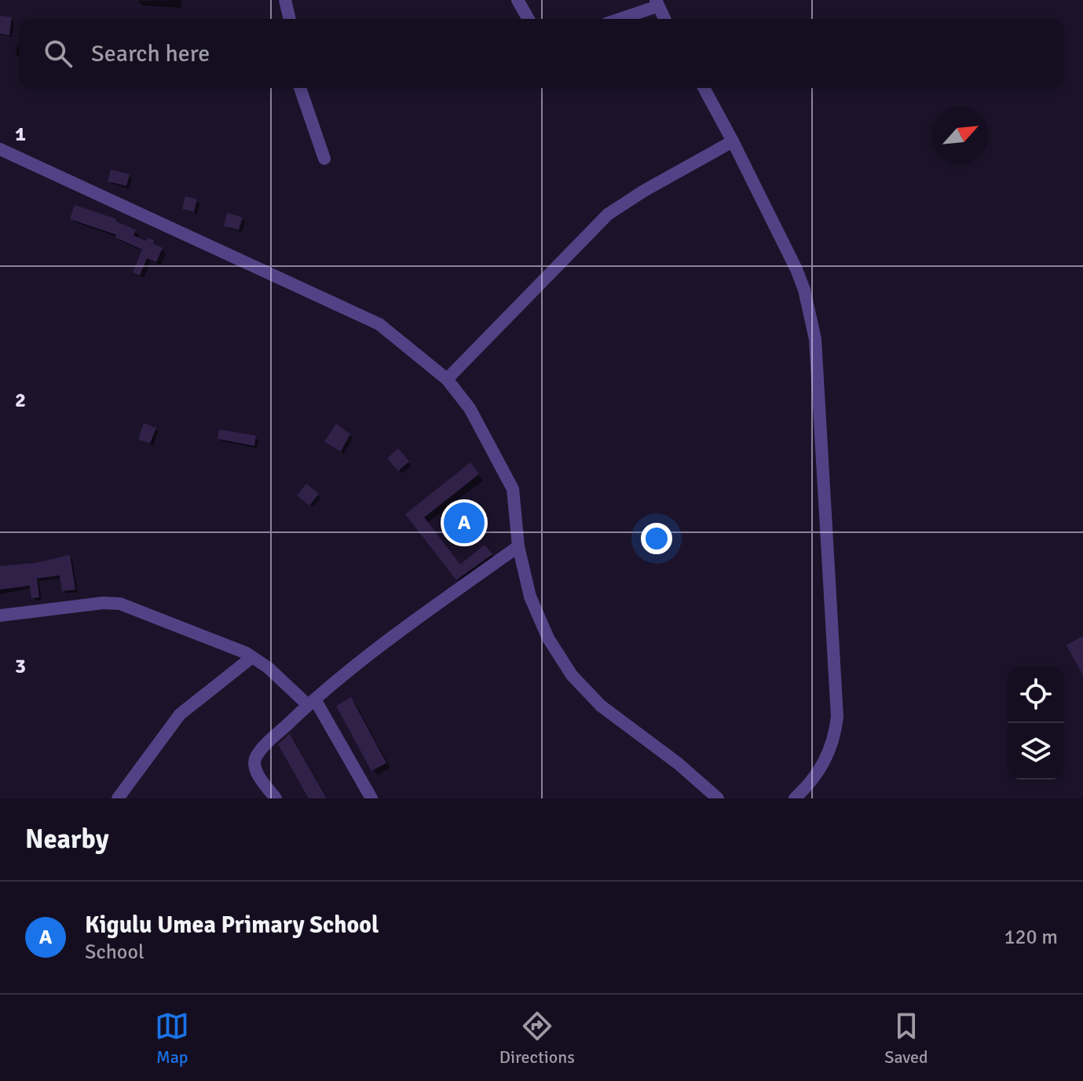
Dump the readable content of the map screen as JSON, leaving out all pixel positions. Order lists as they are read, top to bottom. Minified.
{"north":"top right","page":{"search":"Search here","pins":"A","heading":"Nearby","list":[{"mark":"A","name":"Kigulu Umea Primary School","note":"School","value":"120 m"}],"nav":["Map","Directions","Saved"]},"grid":{"rows":["1","2","3"]}}
